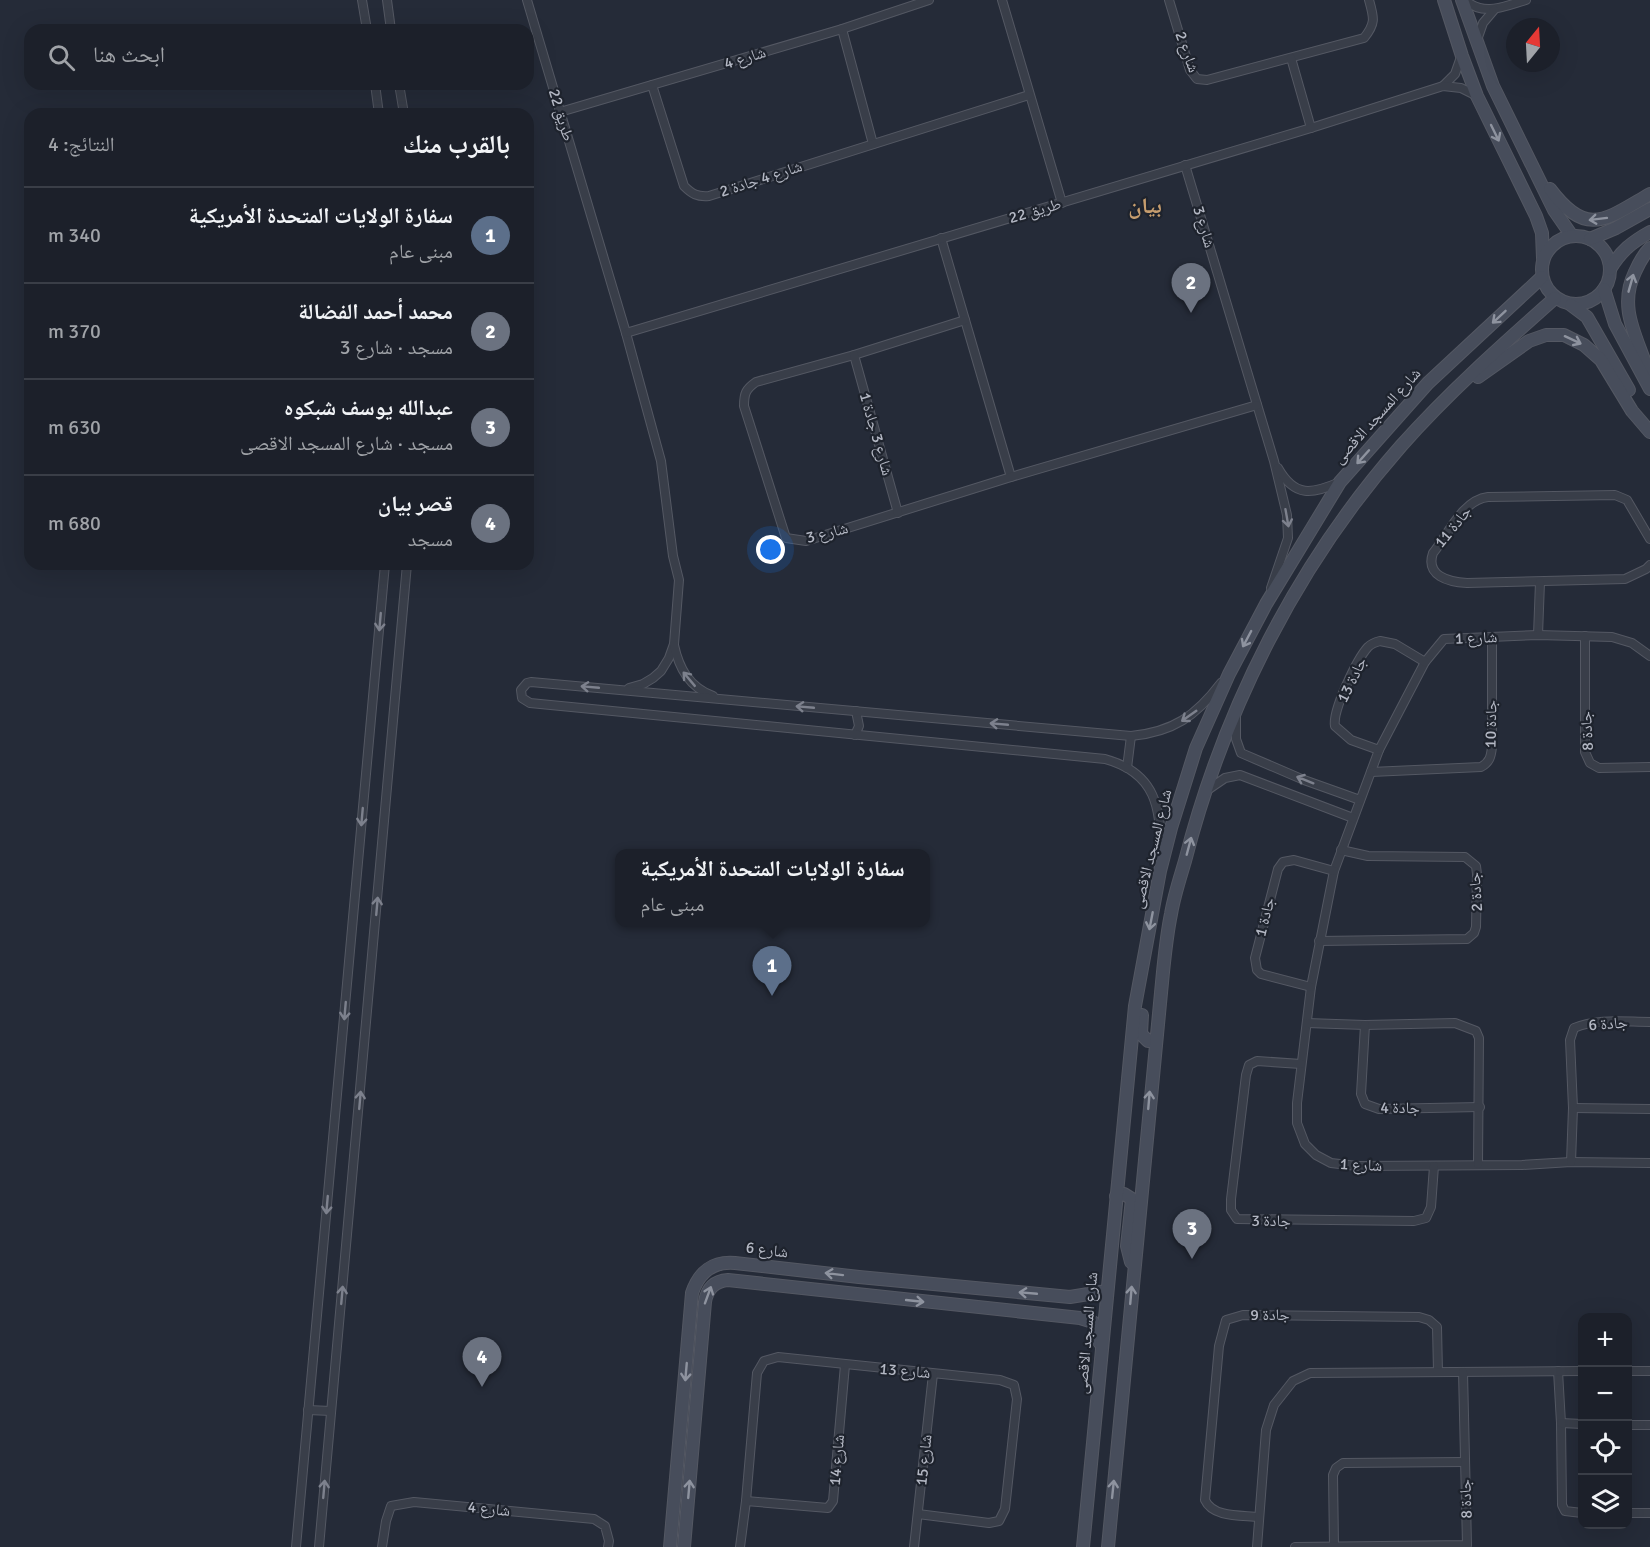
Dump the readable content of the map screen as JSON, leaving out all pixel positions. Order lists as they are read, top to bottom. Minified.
{"streets":{"main road":["شارع المسجد الاقصى","شارع 6"],"street":["شارع 2","شارع 4","طريق 22","شارع 4 جادة 2","شارع 3","شارع 3 جادة 1","جادة 11","شارع 1","جادة 13","جادة 10","جادة 8","جادة 2","جادة 1","جادة 6","جادة 4","جادة 3","جادة 9","شارع 13","شارع 14","شارع 15"]},"crossings":[["شارع 4","طريق 22"],["شارع 4","شارع 4 جادة 2"],["طريق 22","شارع 3"],["شارع 3","شارع المسجد الاقصى"],["شارع 3","شارع 3 جادة 1"],["شارع المسجد الاقصى","شارع 6"],["شارع 1","جادة 13"],["شارع 1","جادة 10"],["شارع 1","جادة 8"],["شارع 1","جادة 2"],["شارع 1","جادة 1"],["شارع 1","جادة 6"],["شارع 1","جادة 3"],["شارع 13","شارع 14"],["شارع 13","شارع 15"]],"districts":["بيان"],"north":"top","page":{"search":"ابحث هنا","heading":["بالقرب منك","النتائج: 4"],"list":[{"mark":"1","name":"سفارة الولايات المتحدة الأمريكية","note":"مبنى عام","value":"340 m"},{"mark":"2","name":"محمد أحمد الفضالة","note":"مسجد · شارع 3","value":"370 m"},{"mark":"3","name":"عبدالله يوسف شبكوه","note":"مسجد · شارع المسجد الاقصى","value":"630 m"},{"mark":"4","name":"قصر بيان","note":"مسجد","value":"680 m"}],"pins":["2","1","3","4"],"popup":["سفارة الولايات المتحدة الأمريكية","مبنى عام"],"map_buttons":["+","−"]}}
